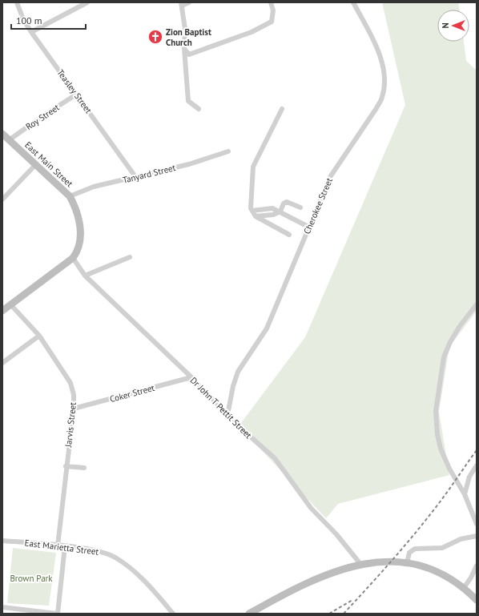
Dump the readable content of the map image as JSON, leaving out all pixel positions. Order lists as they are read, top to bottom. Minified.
{"streets":{"street":["Teasley Street","Roy Street","East Main Street","Tanyard Street","Cherokee Street","Coker Street","Dr John T Pettit Street","Jarvis Street","East Marietta Street"]},"crossings":[["Teasley Street","Roy Street"],["Teasley Street","Tanyard Street"],["Roy Street","East Main Street"],["East Main Street","Tanyard Street"],["East Main Street","Dr John T Pettit Street"],["Cherokee Street","Dr John T Pettit Street"],["Coker Street","Dr John T Pettit Street"],["Coker Street","Jarvis Street"],["Jarvis Street","East Marietta Street"]],"parks":["Brown Park"],"places":{"church":["Zion Baptist Church"]},"scale_bar":"100 m","north":"left"}
